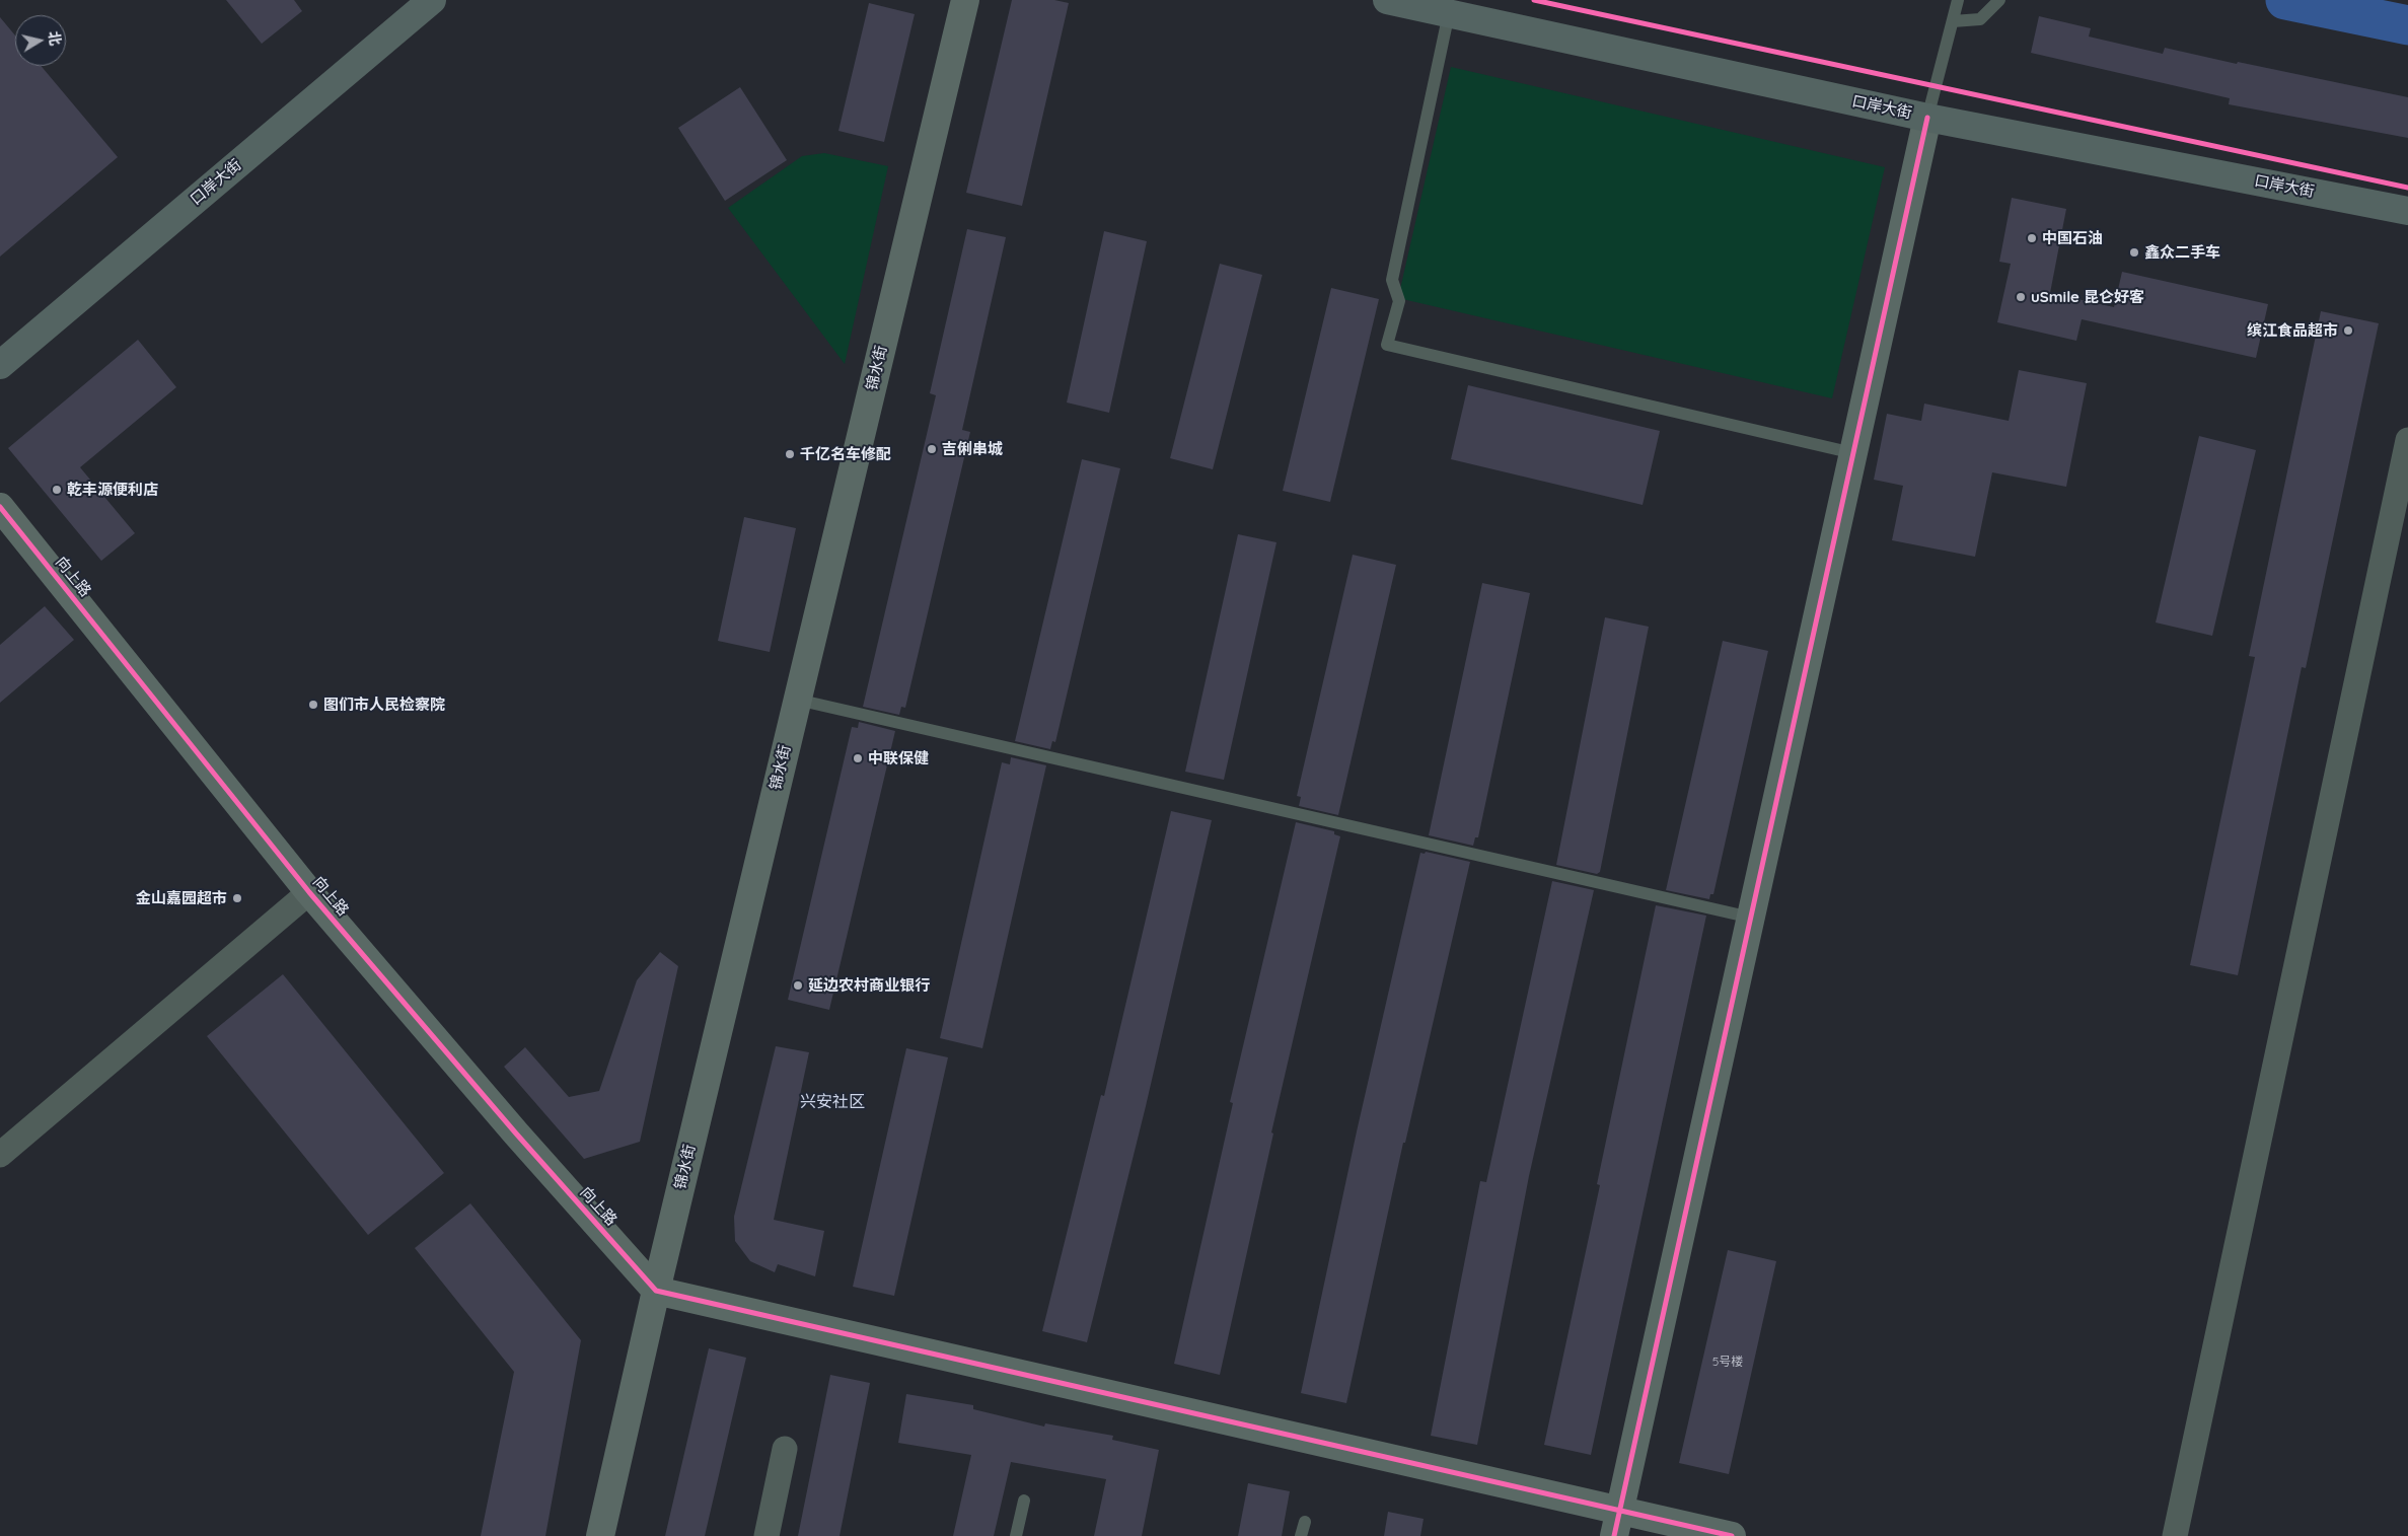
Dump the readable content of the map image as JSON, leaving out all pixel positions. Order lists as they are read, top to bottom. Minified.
{"streets":{"highway":["口岸大街"],"street":["锦水街","向上路"]},"crossings":[["锦水街","向上路"]],"districts":["兴安社区"],"places":["中国石油","鑫众二手车","uSmile 昆仑好客","缤江食品超市","吉俐串城","千亿名车修配","乾丰源便利店","图们市人民检察院","中联保健","金山嘉园超市","延边农村商业银行"],"house_numbers":["5号楼"],"north":"right"}
